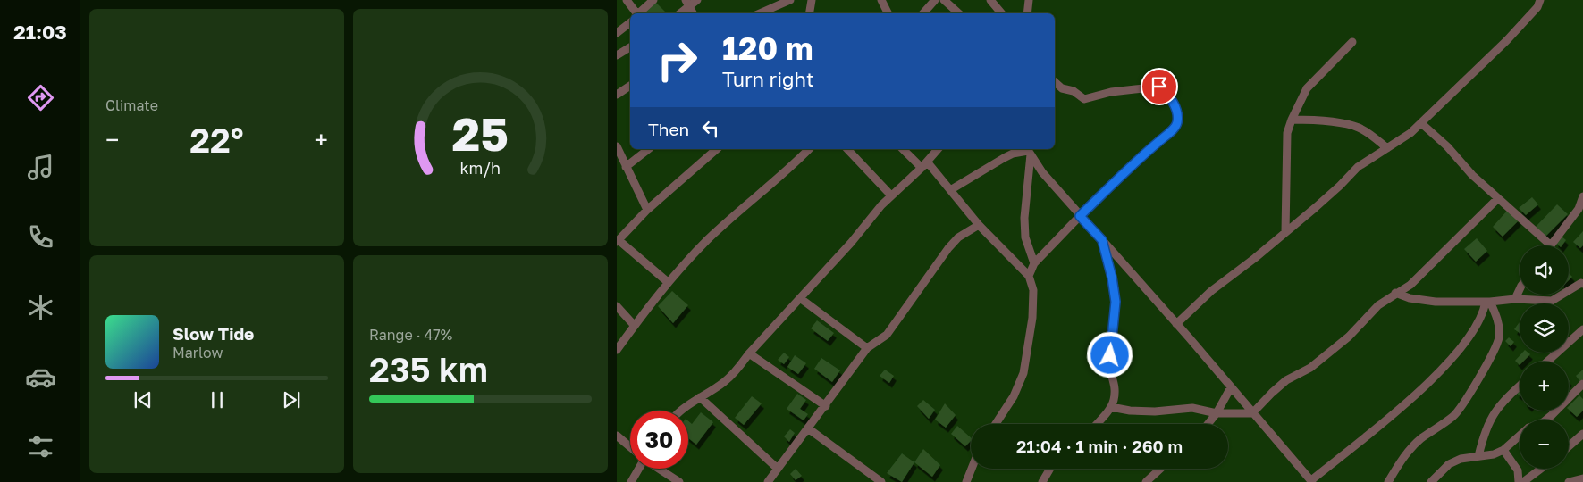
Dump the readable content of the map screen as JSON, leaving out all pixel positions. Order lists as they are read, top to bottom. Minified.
{"page":{"tabs":"21:03","tile":["Climate",["Range · 47%","235 km"]],"turn":["120 m","Turn right"],"then":"Then","heat":["−","22°","+"],"map_buttons":["+","−"],"song":["Slow Tide","Marlow"],"limit":"30","trip":"21:04 · 1 min · 260 m","gauge":["25","km/h"]}}
